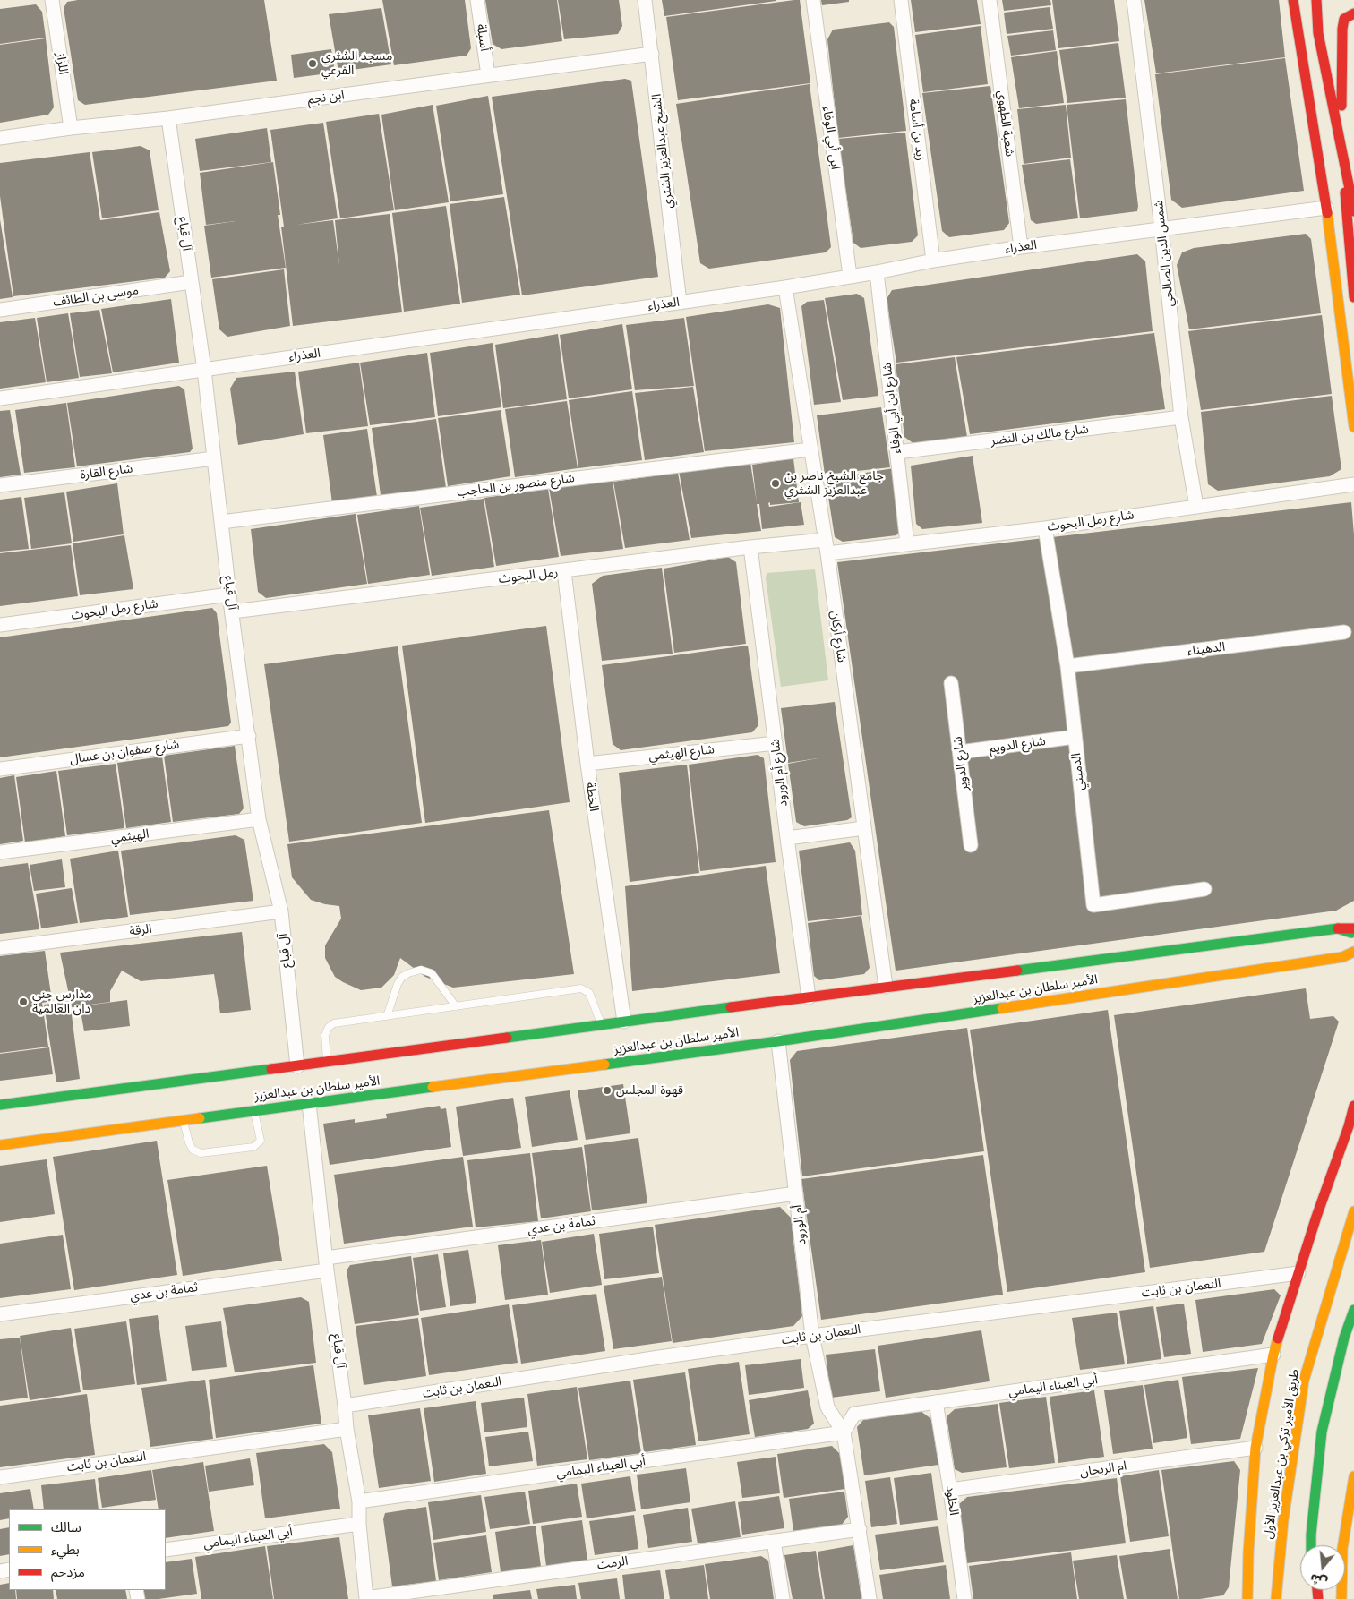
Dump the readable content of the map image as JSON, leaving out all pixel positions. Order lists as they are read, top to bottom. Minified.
{"streets":{"street":["أسيلة","اللزاز","ابن نجم","شعبة الطهوي","زيد بن أسامة","ابن أبي الوفاء","الشيخ عبدالعزيز الشتري","آل قباع","العذراء","شمس الدين الصالحي","موسى بن الطائف","شارع ابن أبي الوفاء","شارع مالك بن النضر","شارع القارة","شارع منصور بن الحاجب","شارع رمل البحوث","رمل البحوث","شارع أركان","الدهيناء","شارع الدويم","شارع صفوان بن عسال","شارع الهيثمي","شارع الدوير","الدميني","شارع أم الورود","الخطة","الهيثمي","الرقة","الأمير سلطان بن عبدالعزيز","أم الورود","ثمامة بن عدي","النعمان بن ثابت","أبي العيناء اليمامي","طريق الأمير تركي بن عبدالعزيز الأول","ام الريحان","الخلود","الرمث"]},"crossings":[["أسيلة","ابن نجم"],["اللزاز","ابن نجم"],["ابن نجم","الشيخ عبدالعزيز الشتري"],["ابن نجم","آل قباع"],["شعبة الطهوي","العذراء"],["زيد بن أسامة","العذراء"],["ابن أبي الوفاء","العذراء"],["الشيخ عبدالعزيز الشتري","العذراء"],["آل قباع","العذراء"],["آل قباع","موسى بن الطائف"],["آل قباع","شارع القارة"],["آل قباع","شارع منصور بن الحاجب"],["آل قباع","شارع رمل البحوث"],["آل قباع","رمل البحوث"],["آل قباع","شارع صفوان بن عسال"],["آل قباع","الهيثمي"],["آل قباع","الرقة"],["آل قباع","الأمير سلطان بن عبدالعزيز"],["آل قباع","ثمامة بن عدي"],["آل قباع","النعمان بن ثابت"],["آل قباع","أبي العيناء اليمامي"],["آل قباع","الرمث"],["العذراء","شمس الدين الصالحي"],["العذراء","شارع ابن أبي الوفاء"],["العذراء","شارع أركان"],["شمس الدين الصالحي","شارع مالك بن النضر"],["شمس الدين الصالحي","شارع رمل البحوث"],["شارع ابن أبي الوفاء","شارع مالك بن النضر"],["شارع ابن أبي الوفاء","شارع رمل البحوث"],["شارع منصور بن الحاجب","شارع أركان"],["شارع رمل البحوث","شارع أركان"],["شارع رمل البحوث","الدميني"],["رمل البحوث","شارع أركان"],["رمل البحوث","شارع أم الورود"],["رمل البحوث","الخطة"],["شارع أركان","الأمير سلطان بن عبدالعزيز"],["الدهيناء","الدميني"],["شارع الدويم","شارع الدوير"],["شارع الدويم","الدميني"],["شارع الهيثمي","شارع أم الورود"],["شارع الهيثمي","الخطة"],["شارع أم الورود","الأمير سلطان بن عبدالعزيز"],["الخطة","الأمير سلطان بن عبدالعزيز"],["الأمير سلطان بن عبدالعزيز","أم الورود"],["أم الورود","ثمامة بن عدي"],["أم الورود","النعمان بن ثابت"],["أم الورود","أبي العيناء اليمامي"],["أبي العيناء اليمامي","الخلود"],["ام الريحان","الخلود"]],"places":["مسجد الشثري الفرعي","جامع الشيخ ناصر بن عبدالعزيز الشثري","مدارس جنى دان العالمية","قهوة المجلس"],"legend":["سالك","بطيء","مزدحم"],"north":"bottom"}
